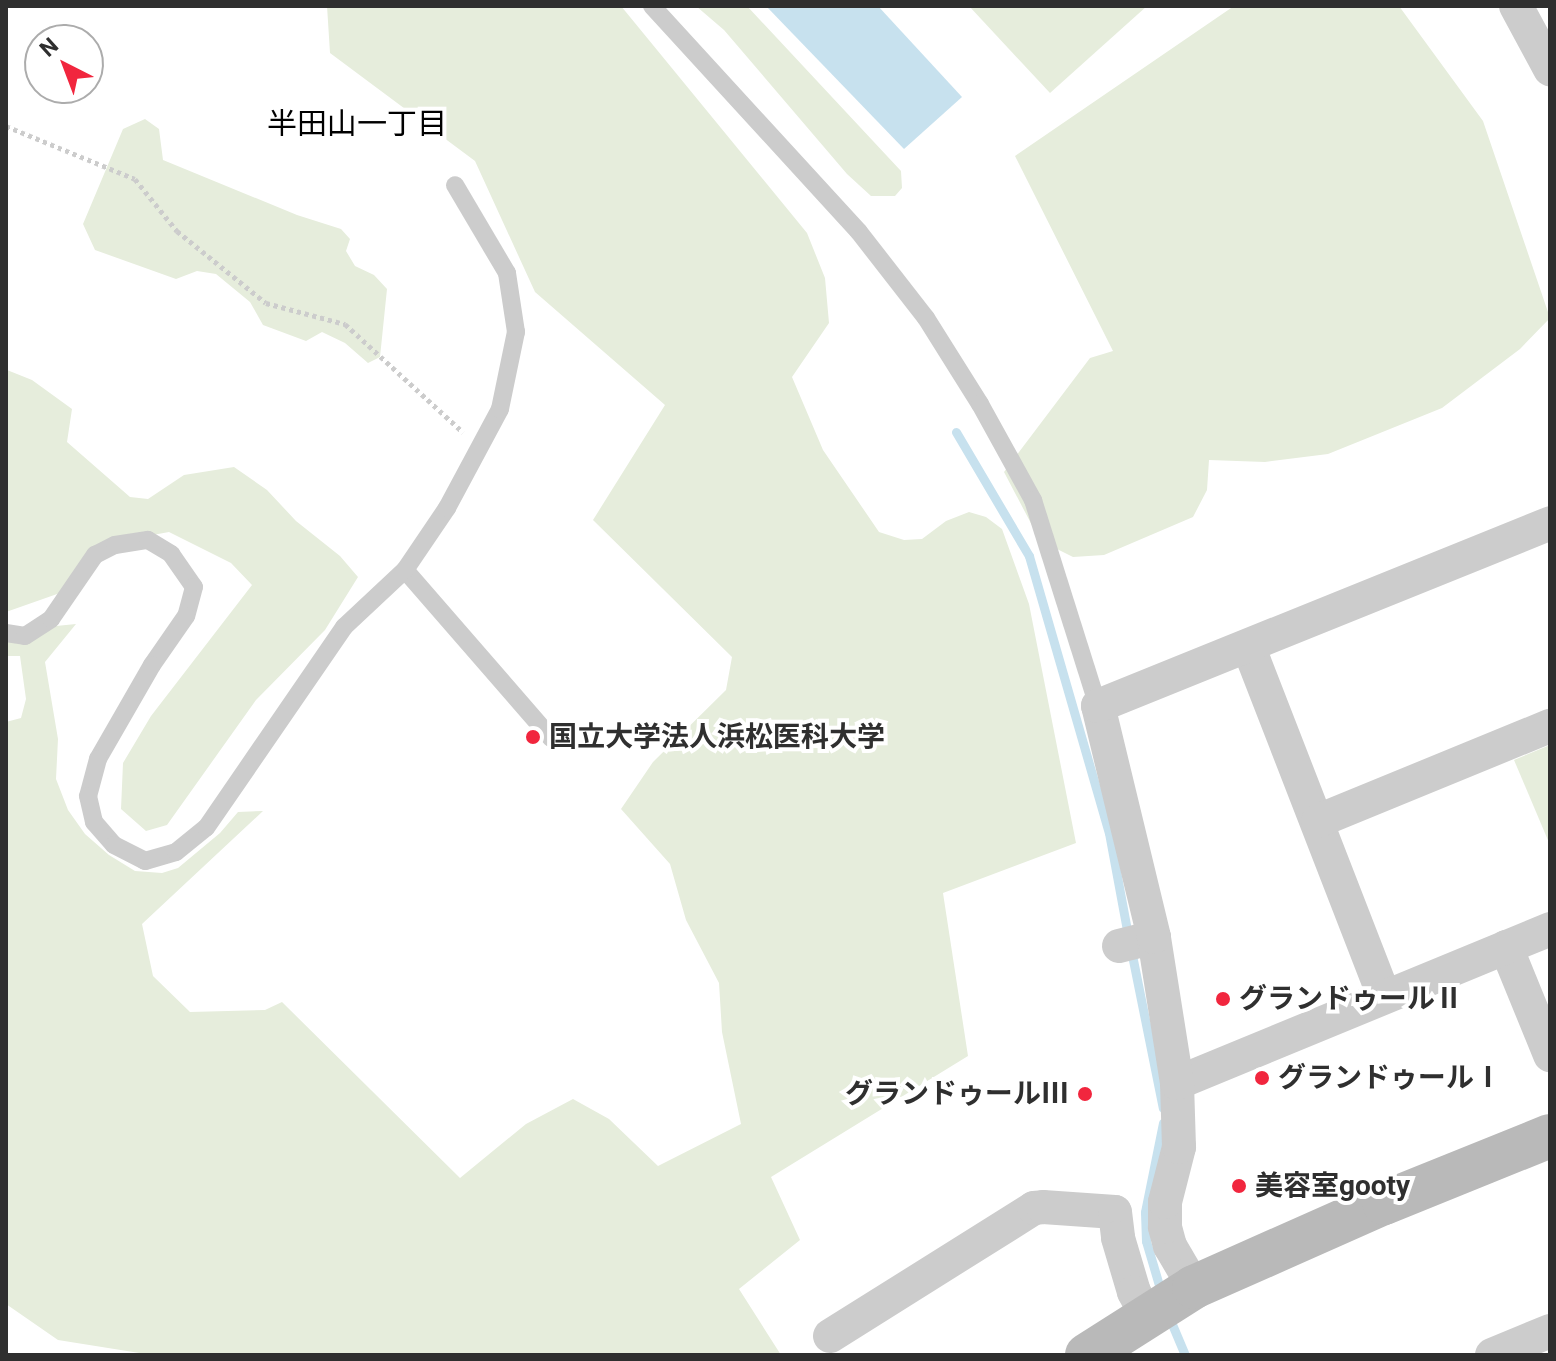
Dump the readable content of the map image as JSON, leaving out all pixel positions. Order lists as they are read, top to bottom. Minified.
{"districts":["半田山一丁目"],"places":["国立大学法人浜松医科大学","グランドゥールⅡ","グランドゥールⅠ","グランドゥールⅢ","美容室gooty"],"north":"top left"}
